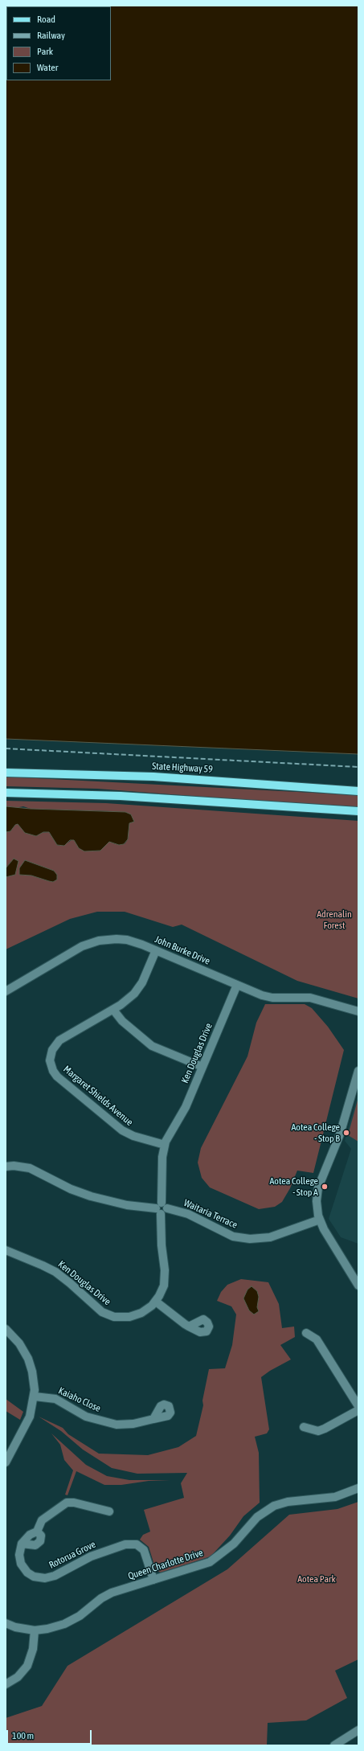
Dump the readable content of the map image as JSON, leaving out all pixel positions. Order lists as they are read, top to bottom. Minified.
{"streets":{"main road":["State Highway 59"],"street":["John Burke Drive","Ken Douglas Drive","Margaret Shields Avenue","Waitaria Terrace","Kaiaho Close","Rotorua Grove","Queen Charlotte Drive"]},"crossings":[["John Burke Drive","Ken Douglas Drive"],["John Burke Drive","Margaret Shields Avenue"],["Ken Douglas Drive","Margaret Shields Avenue"],["Ken Douglas Drive","Waitaria Terrace"],["Rotorua Grove","Queen Charlotte Drive"]],"parks":["Adrenalin Forest","Aotea Park"],"places":["Aotea College - Stop B","Aotea College - Stop A"],"legend":["Road","Railway","Park","Water"],"scale_bar":"100 m"}
